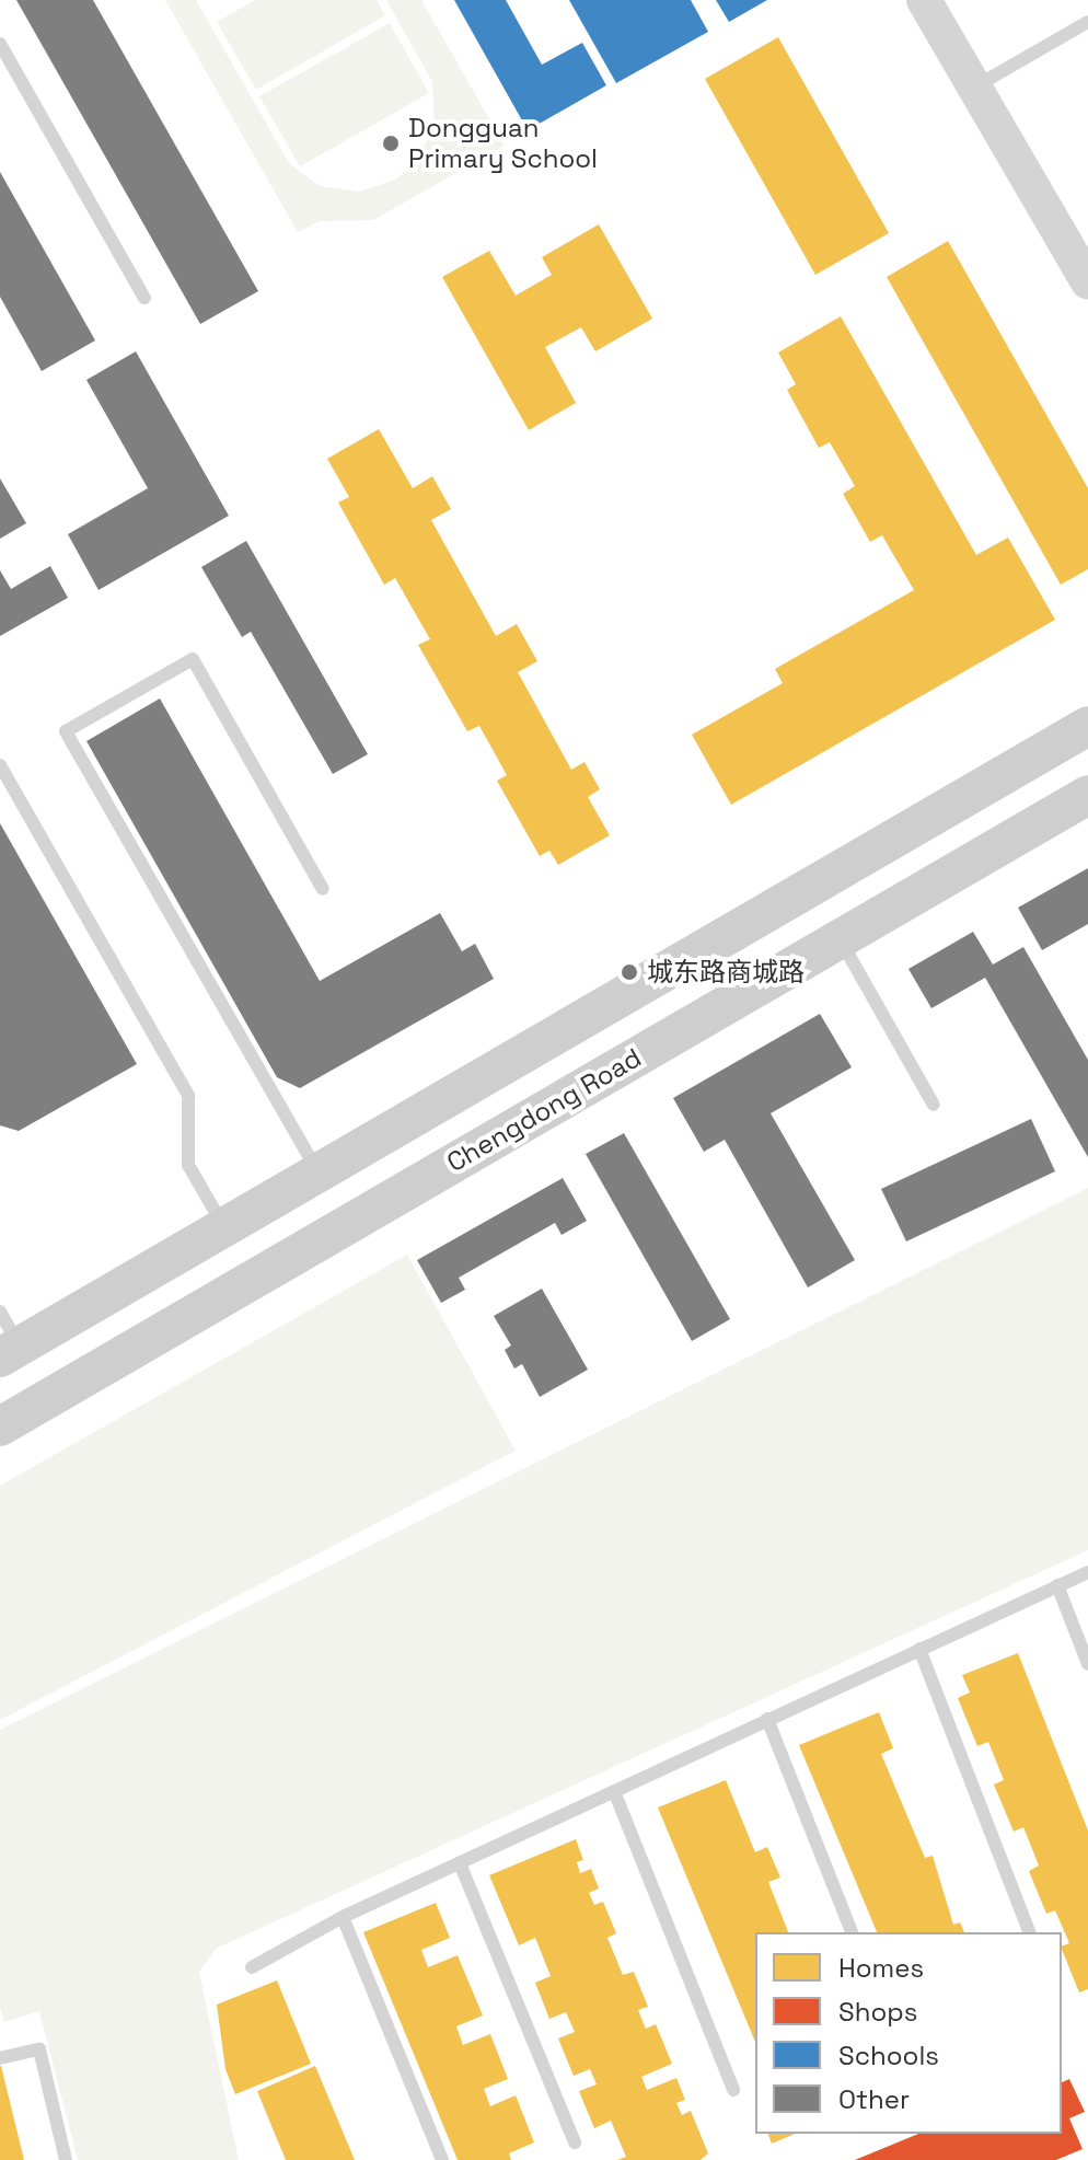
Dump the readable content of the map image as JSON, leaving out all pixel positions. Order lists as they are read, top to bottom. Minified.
{"streets":{"main road":["Chengdong Road"]},"places":["Dongguan Primary School","城东路商城路"],"legend":["Homes","Shops","Schools","Other"]}
